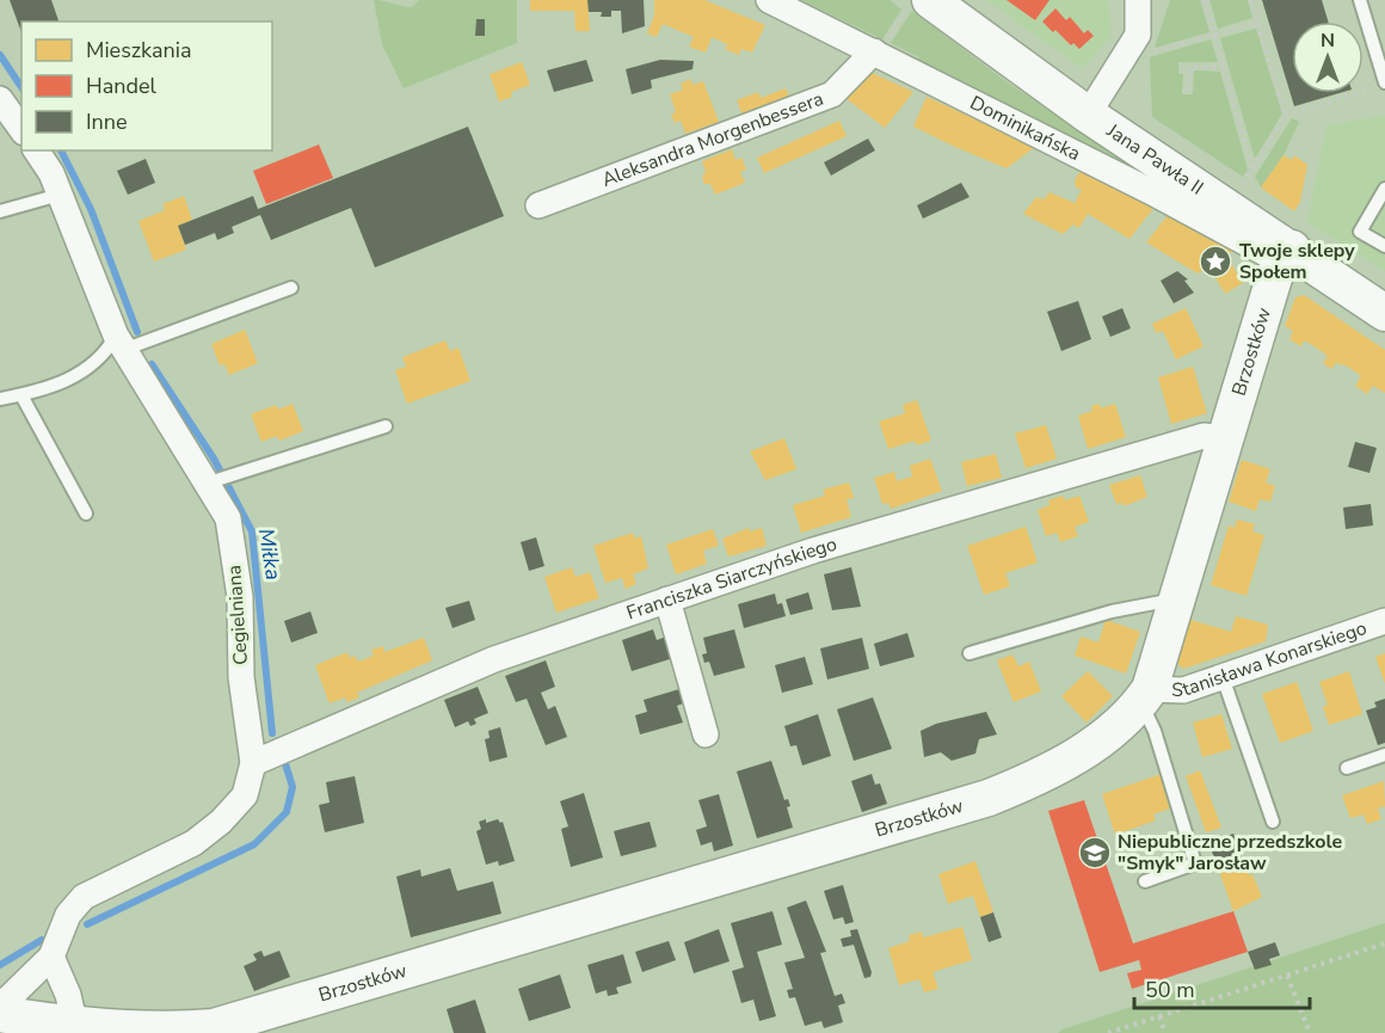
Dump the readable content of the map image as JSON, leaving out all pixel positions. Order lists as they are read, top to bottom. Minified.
{"streets":{"street":["Dominikańska","Aleksandra Morgenbessera","Jana Pawła II","Brzostków","Franciszka Siarczyńskiego","Cegielniana","Stanisława Konarskiego"]},"crossings":[["Dominikańska","Aleksandra Morgenbessera"],["Dominikańska","Jana Pawła II"],["Dominikańska","Brzostków"],["Jana Pawła II","Brzostków"],["Brzostków","Franciszka Siarczyńskiego"],["Brzostków","Stanisława Konarskiego"],["Franciszka Siarczyńskiego","Cegielniana"]],"water":["Miłka"],"places":{"place":["Twoje sklepy Społem"],"school or university":["Niepubliczne przedszkole \"Smyk\" Jarosław"]},"legend":["Mieszkania","Handel","Inne"],"scale_bar":"50 m","north":"top"}
